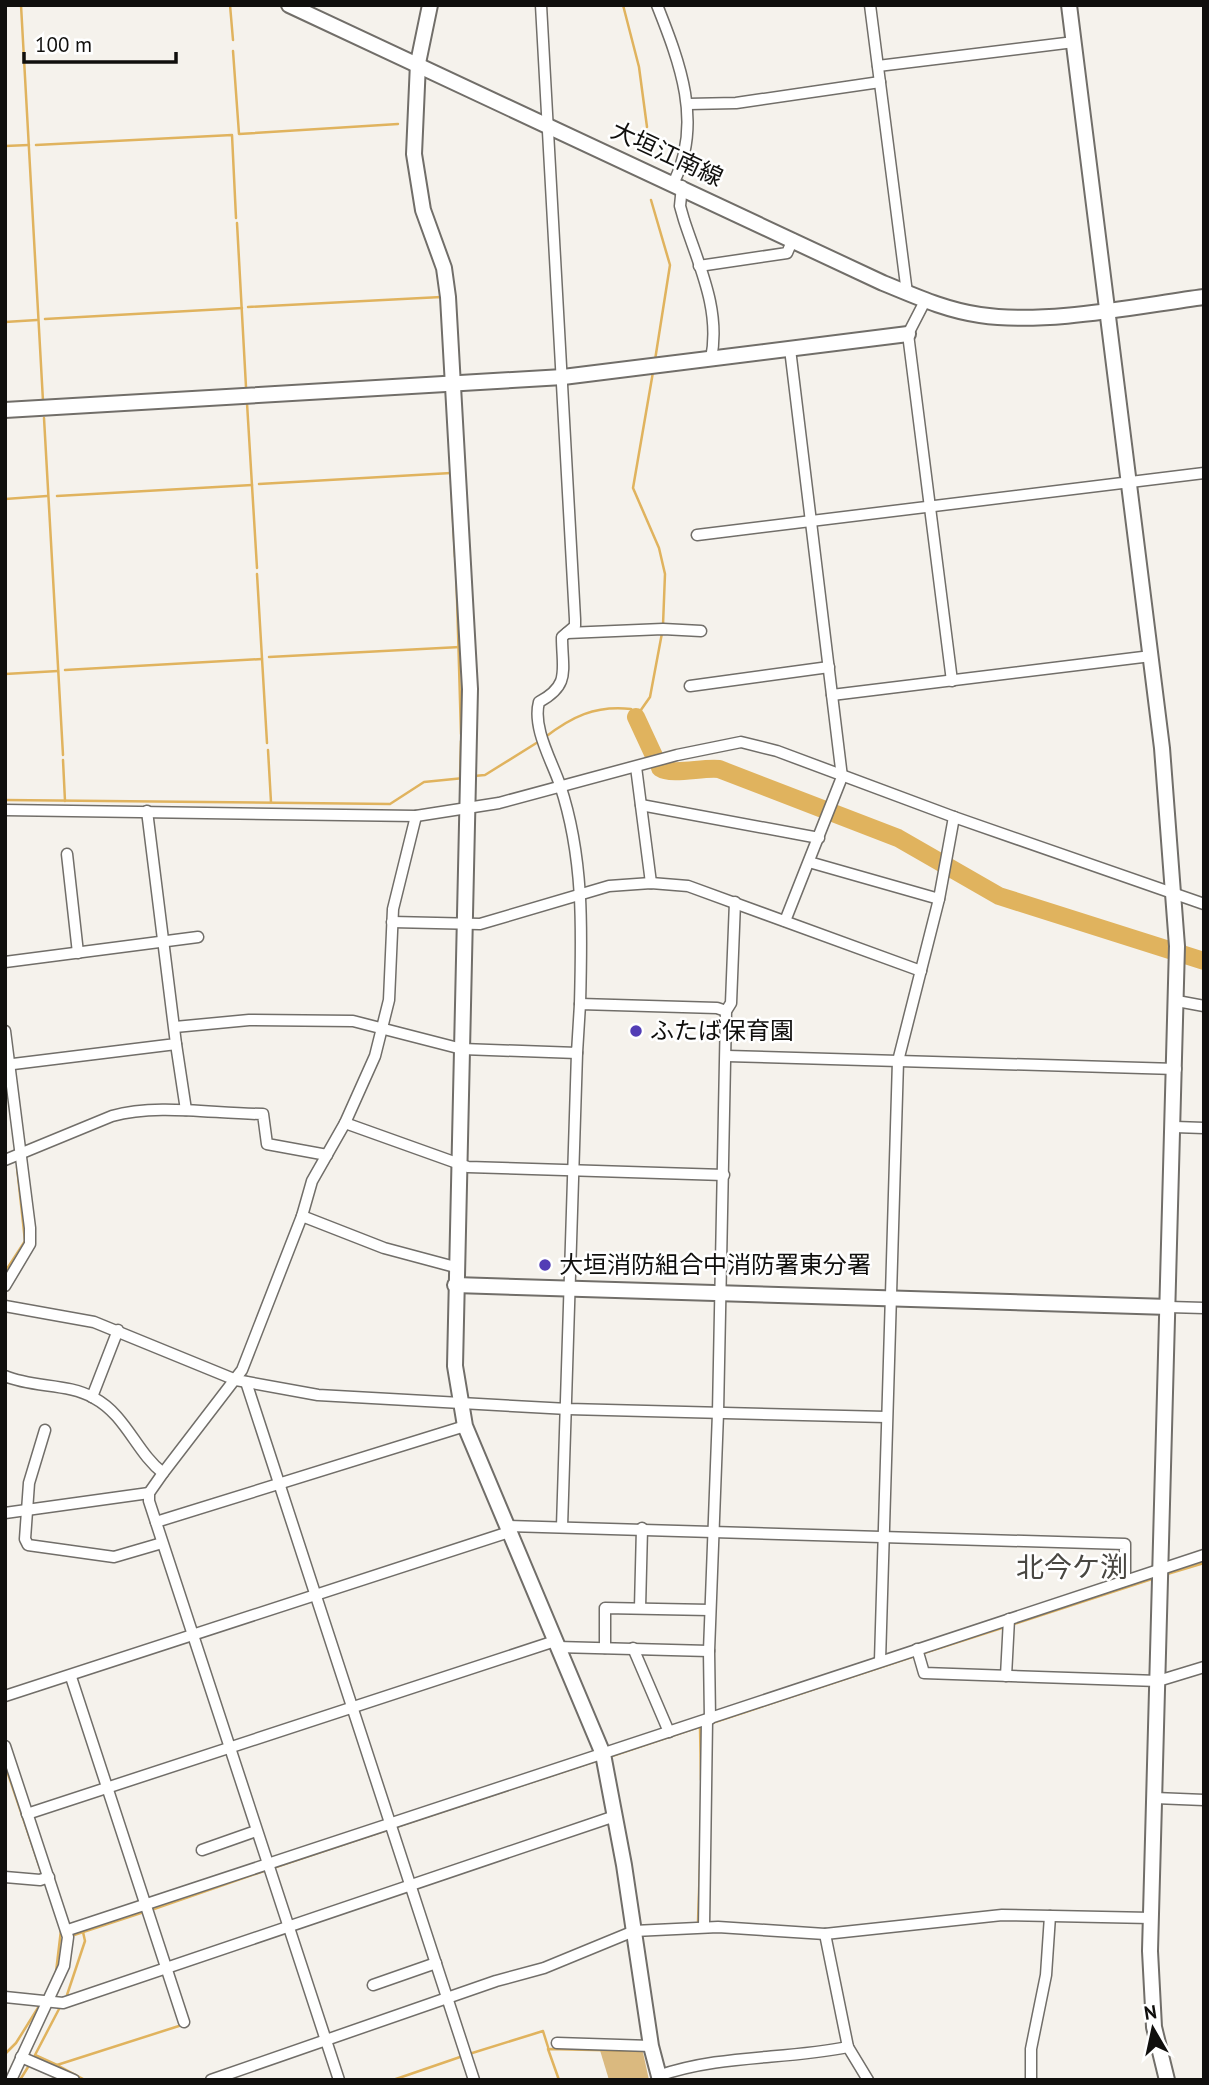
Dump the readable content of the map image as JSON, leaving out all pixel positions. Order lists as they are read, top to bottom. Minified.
{"streets":{"street":["大垣江南線"]},"districts":["北今ケ渕"],"places":["ふたば保育園","大垣消防組合中消防署東分署"],"scale_bar":"100 m","north":"top"}
